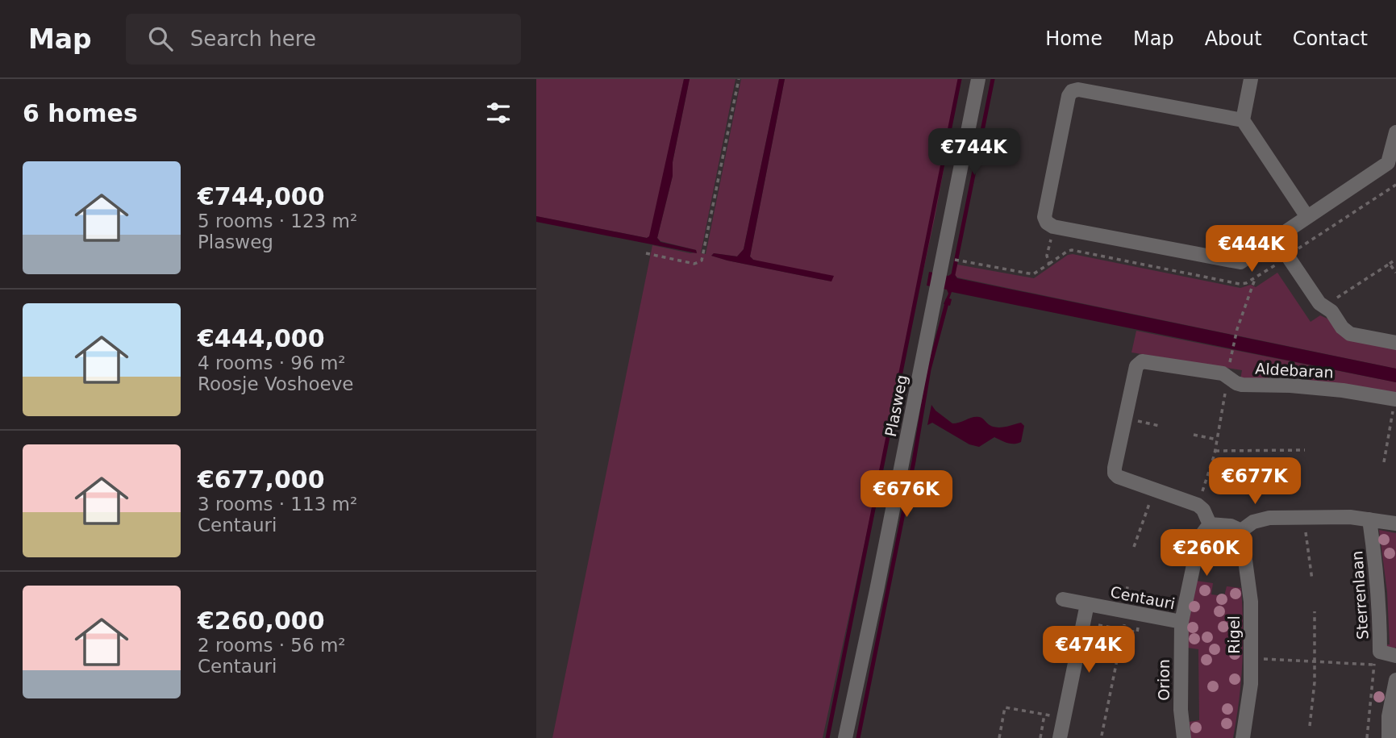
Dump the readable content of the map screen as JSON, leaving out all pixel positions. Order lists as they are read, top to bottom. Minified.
{"streets":{"street":["Aldebaran","Plasweg","Sterrenlaan","Centauri","Rigel","Orion"]},"crossings":[["Centauri","Orion"]],"page":{"header":"Map","search":"Search here","nav":["Home","Map","About","Contact"],"heading":"6 homes","price":["€744K","€444K","€677K","€676K","€260K","€474K"],"list":[{"name":"€744,000","note":"5 rooms · 123 m² · Plasweg"},{"name":"€444,000","note":"4 rooms · 96 m² · Roosje Voshoeve"},{"name":"€677,000","note":"3 rooms · 113 m² · Centauri"},{"name":"€260,000","note":"2 rooms · 56 m² · Centauri"}]}}
